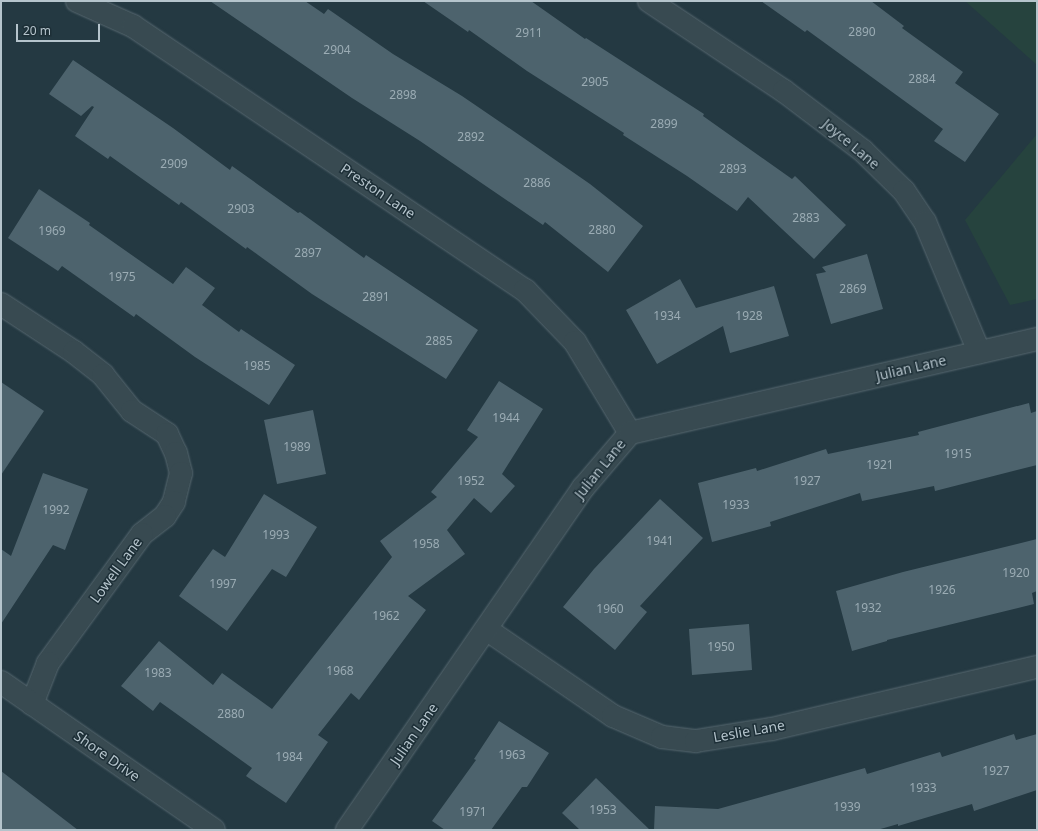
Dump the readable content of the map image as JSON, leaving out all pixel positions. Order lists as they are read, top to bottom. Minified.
{"streets":{"street":["Joyce Lane","Preston Lane","Julian Lane","Lowell Lane","Leslie Lane","Shore Drive"]},"crossings":[["Joyce Lane","Julian Lane"],["Preston Lane","Julian Lane"],["Julian Lane","Leslie Lane"],["Lowell Lane","Shore Drive"]],"house_numbers":["2890","2911","2904","2884","2905","2898","2899","2892","2909","2893","2886","2903","2883","2880","1969","2897","1975","2869","2891","1934","1928","2885","1985","1944","1989","1915","1921","1952","1927","1933","1992","1993","1941","1958","1920","1997","1926","1932","1960","1962","1950","1968","1983","2880","1963","1984","1927","1933","1939","1953","1971"],"scale_bar":"20 m"}
